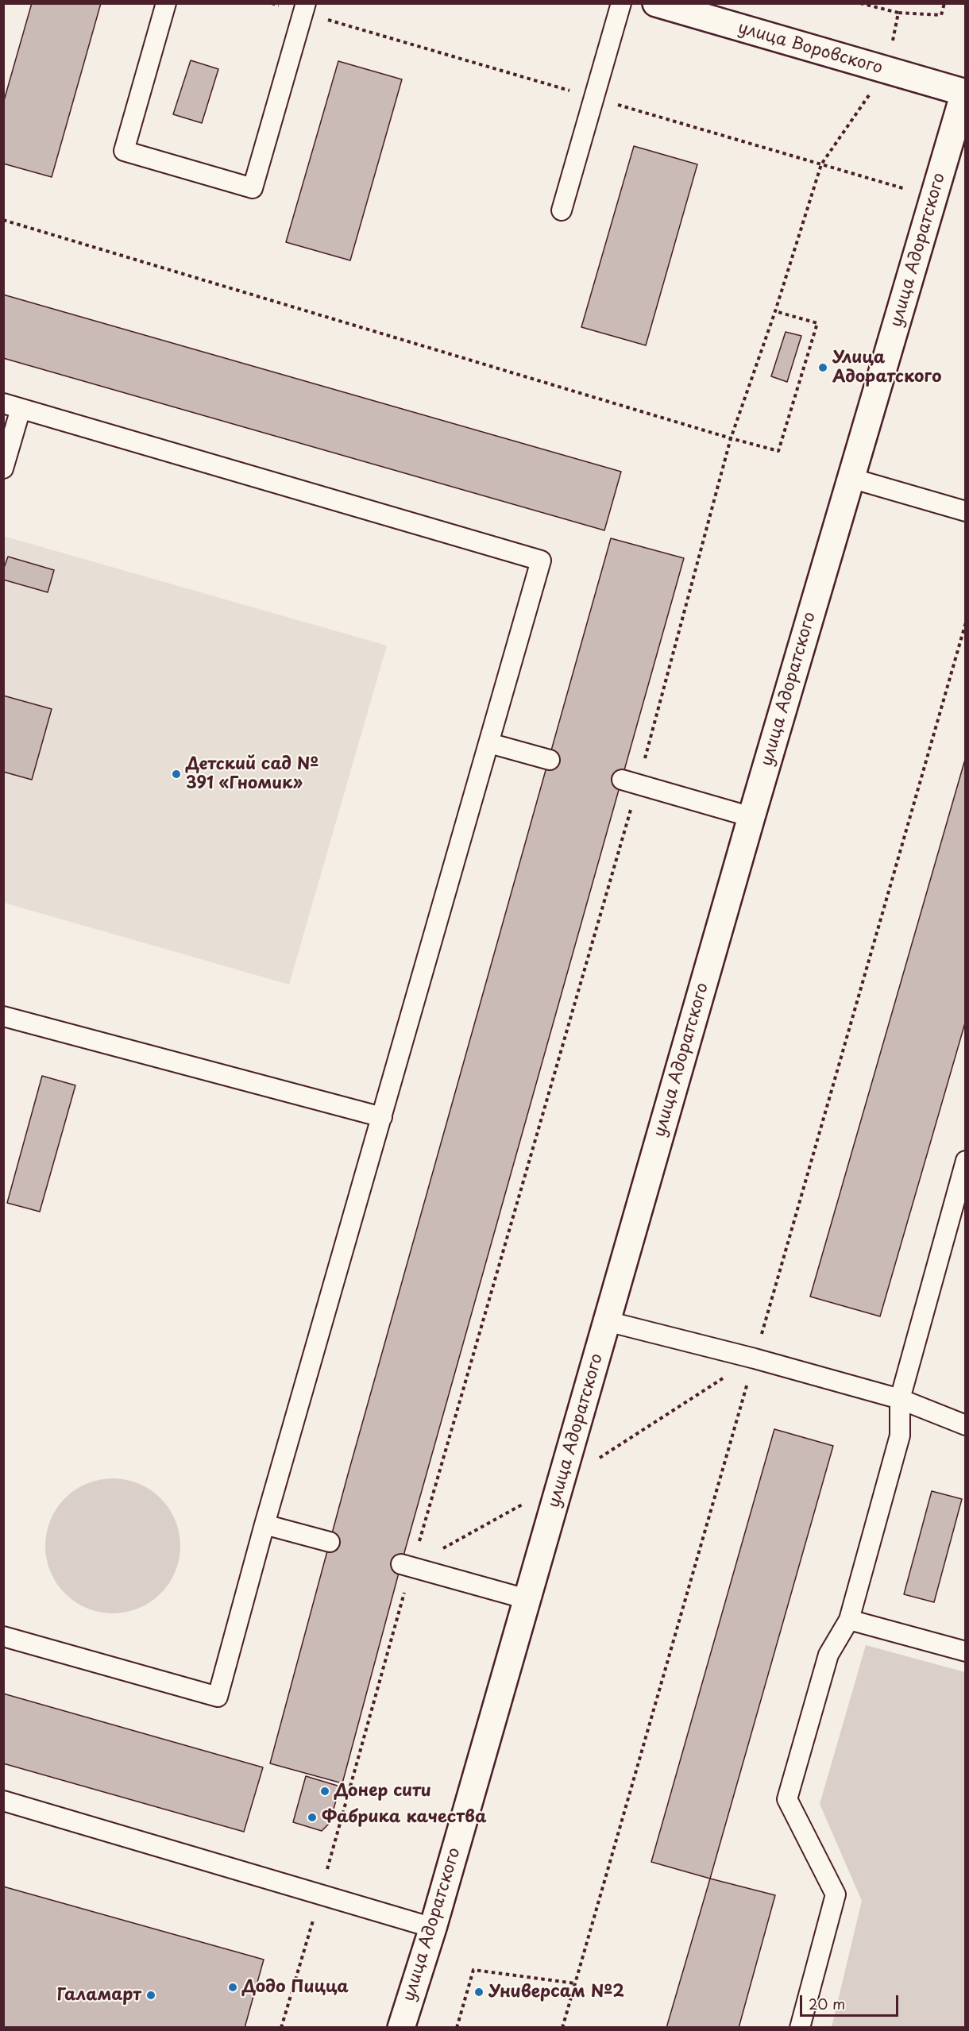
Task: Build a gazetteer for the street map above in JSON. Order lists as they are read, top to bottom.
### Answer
{
  "streets": {
    "street": ["улица Воровского", "улица Адоратского"]
  },
  "crossings": [
    ["улица Воровского", "улица Адоратского"]
  ],
  "places": [
    "Улица Адоратского",
    "Детский сад № 391 «Гномик»",
    "Донер сити",
    "Фабрика качества",
    "Додо Пицца",
    "Универсам №2",
    "Галамарт"
  ],
  "scale_bar": "20 m"
}
